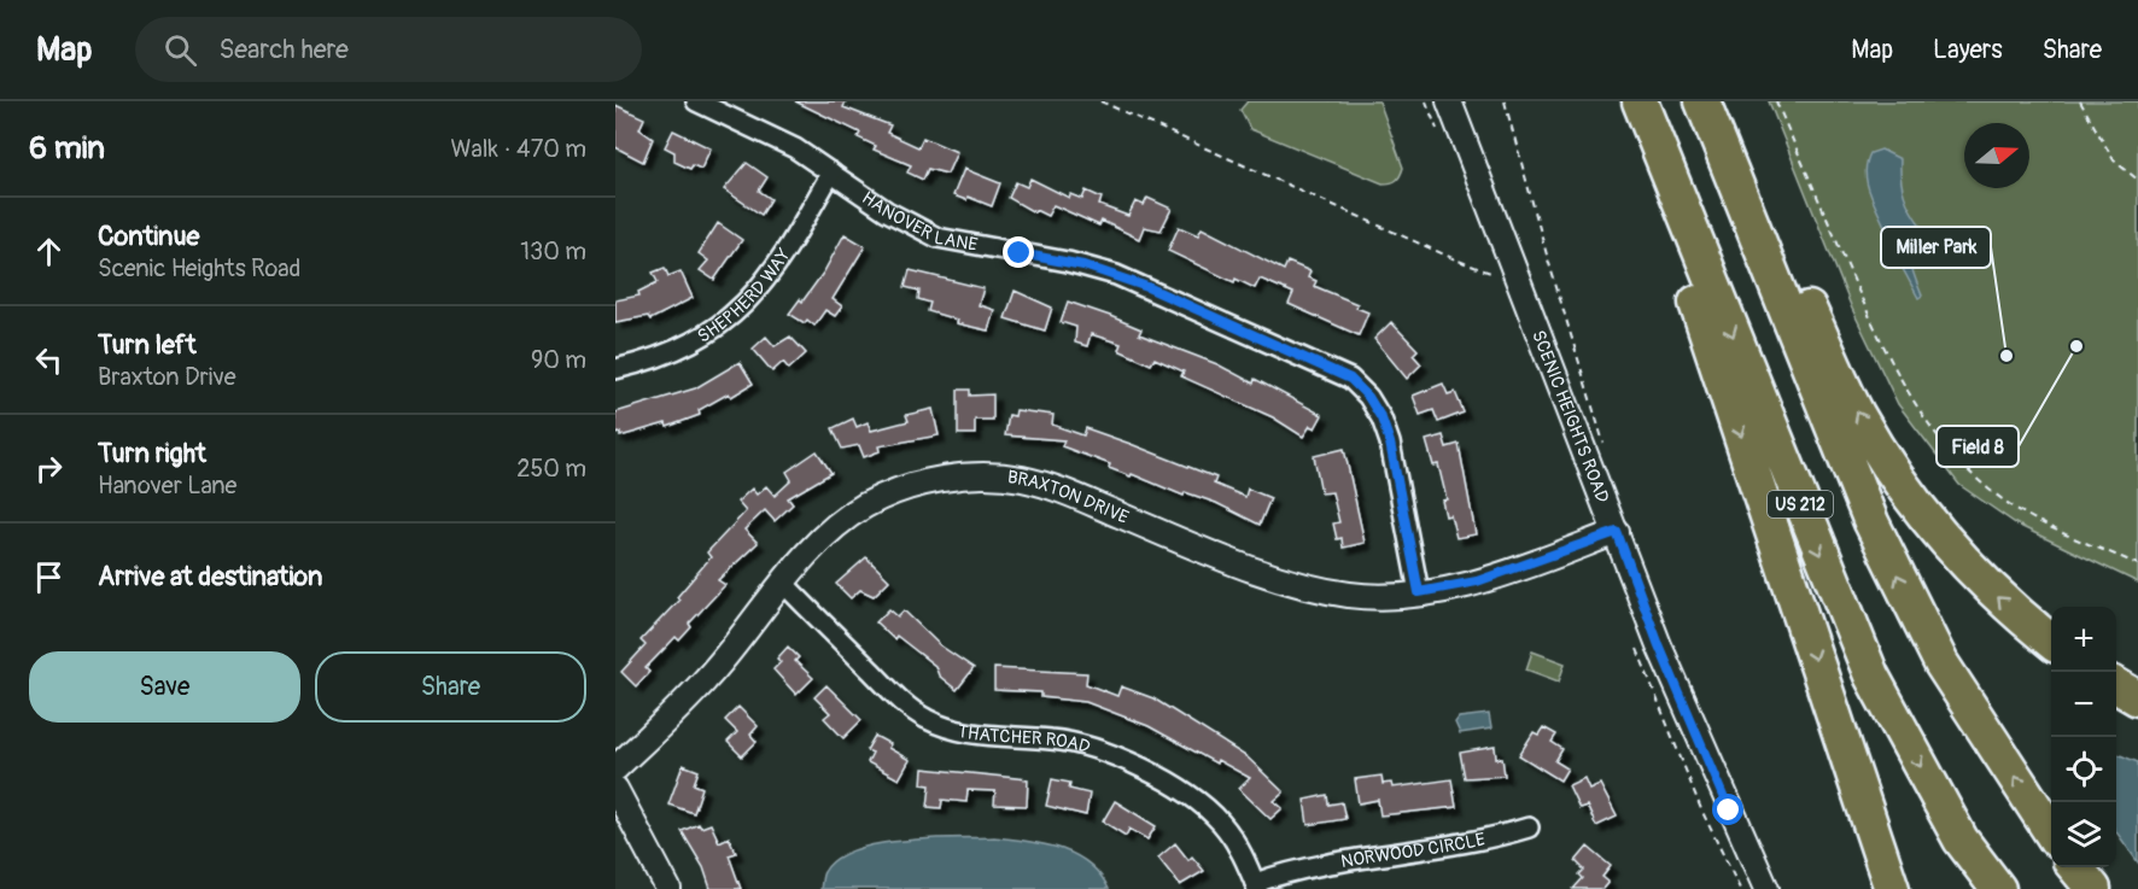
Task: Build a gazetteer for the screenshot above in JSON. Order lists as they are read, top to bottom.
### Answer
{
  "streets": {
    "highway": ["US 212"],
    "street": [
      "HANOVER LANE",
      "SHEPHERD WAY",
      "SCENIC HEIGHTS ROAD",
      "BRAXTON DRIVE",
      "THATCHER ROAD",
      "NORWOOD CIRCLE"
    ]
  },
  "crossings": [
    ["HANOVER LANE", "SHEPHERD WAY"],
    ["HANOVER LANE", "BRAXTON DRIVE"],
    ["SCENIC HEIGHTS ROAD", "BRAXTON DRIVE"],
    ["BRAXTON DRIVE", "THATCHER ROAD"],
    ["THATCHER ROAD", "NORWOOD CIRCLE"]
  ],
  "places": ["Field 8", "Miller Park"],
  "north": "right",
  "page": {
    "header": "Map",
    "search": "Search here",
    "nav": ["Map", "Layers", "Share"],
    "heading": ["6 min", "Walk · 470 m"],
    "list": [
      ["Continue", "Scenic Heights Road", "130 m"],
      ["Turn left", "Braxton Drive", "90 m"],
      ["Turn right", "Hanover Lane", "250 m"],
      "Arrive at destination"
    ],
    "map_buttons": ["+", "−"],
    "buttons": ["Save", "Share"]
  }
}
